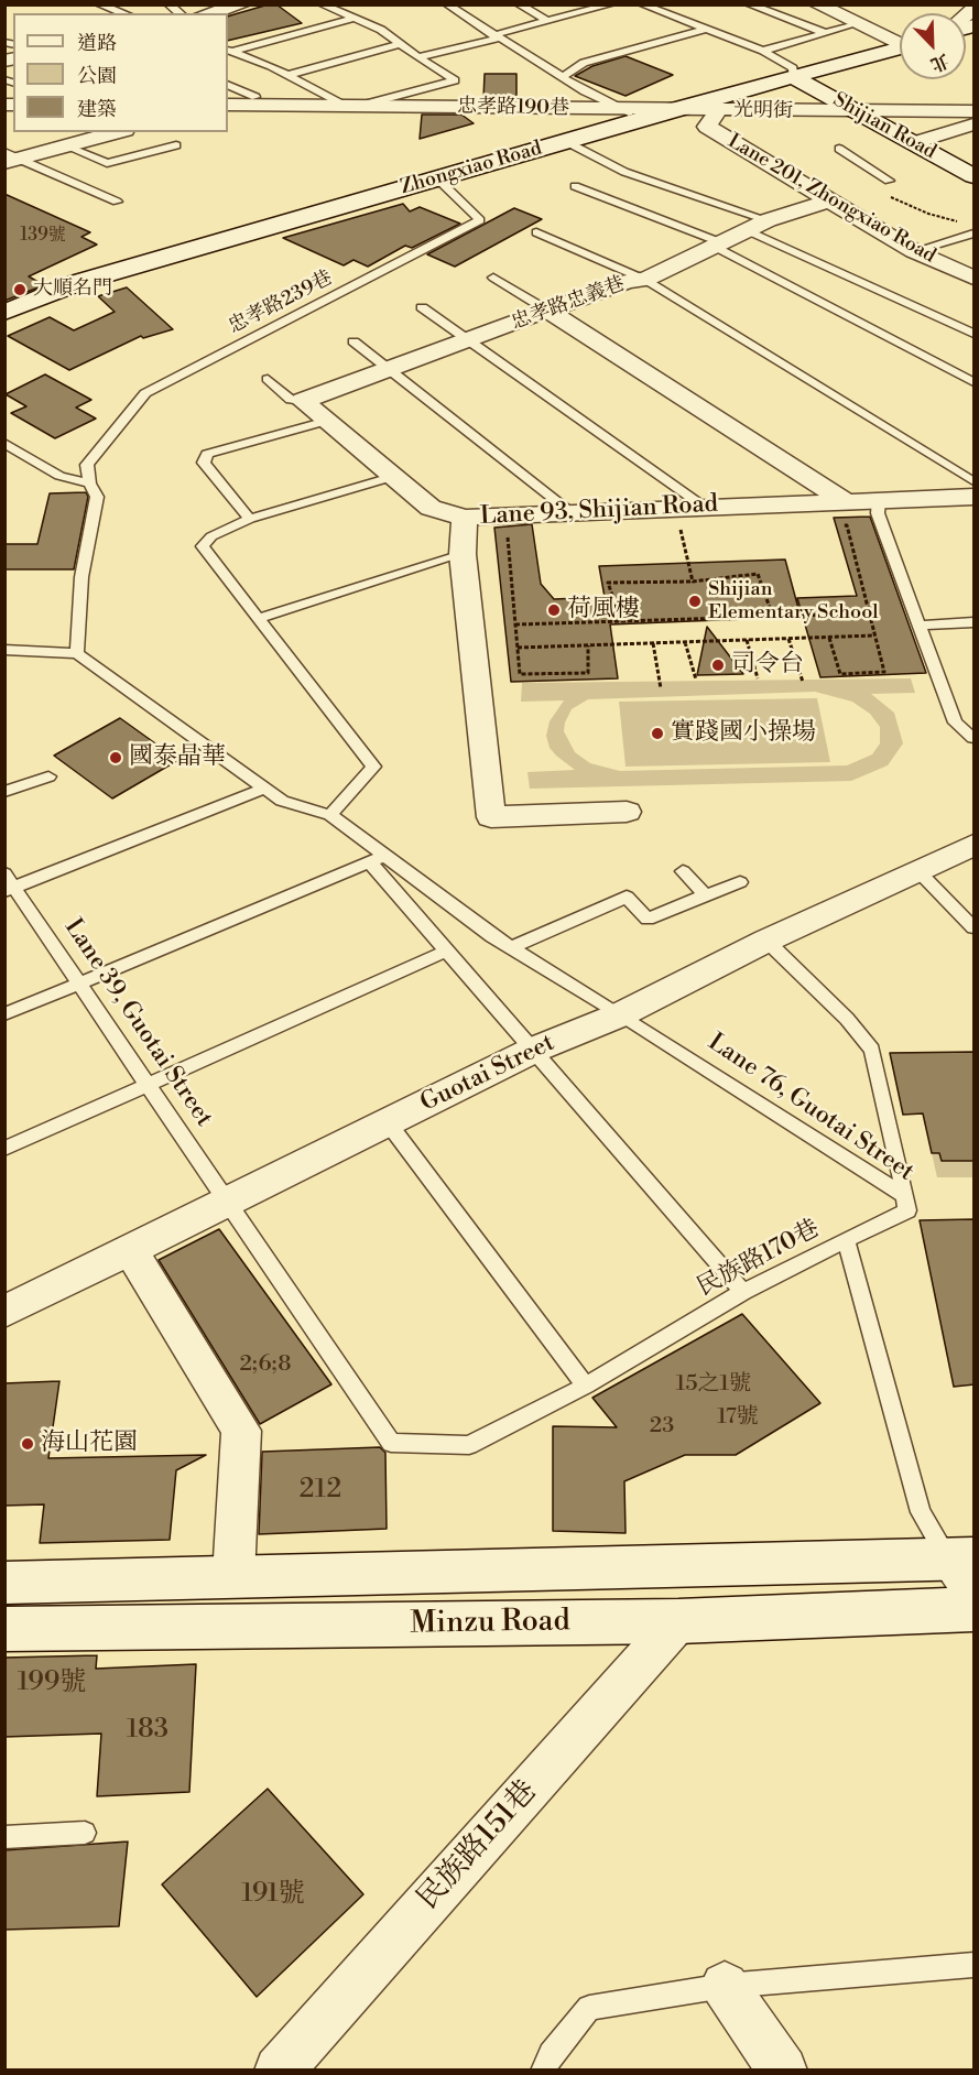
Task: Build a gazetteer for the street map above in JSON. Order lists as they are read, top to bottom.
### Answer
{
  "streets": {
    "street": [
      "忠孝路190巷",
      "光明街",
      "Shijian Road",
      "Zhongxiao Road",
      "Lane 201, Zhongxiao Road",
      "忠孝路忠義巷",
      "Lane 93, Shijian Road",
      "Guotai Street",
      "Minzu Road",
      "民族路151巷"
    ],
    "lane": [
      "忠孝路239巷",
      "Lane 39, Guotai Street",
      "Lane 76, Guotai Street",
      "民族路170巷"
    ]
  },
  "crossings": [
    ["忠孝路190巷", "Zhongxiao Road"],
    ["光明街", "Shijian Road"],
    ["光明街", "Zhongxiao Road"],
    ["光明街", "Lane 201, Zhongxiao Road"],
    ["Shijian Road", "Zhongxiao Road"],
    ["Zhongxiao Road", "忠孝路239巷"],
    ["Lane 201, Zhongxiao Road", "忠孝路忠義巷"],
    ["Lane 39, Guotai Street", "Guotai Street"],
    ["Lane 39, Guotai Street", "民族路170巷"],
    ["Guotai Street", "Lane 76, Guotai Street"],
    ["Lane 76, Guotai Street", "民族路170巷"],
    ["民族路170巷", "Minzu Road"],
    ["Minzu Road", "民族路151巷"]
  ],
  "places": [
    "大順名門",
    "Shijian Elementary School",
    "荷風樓",
    "司令台",
    "實踐國小操場",
    "國泰晶華",
    "海山花園"
  ],
  "house_numbers": [
    "139號",
    "2;6;8",
    "15之1號",
    "17號",
    "23",
    "212",
    "199號",
    "183",
    "191號"
  ],
  "legend": ["道路", "公園", "建築"],
  "north": "bottom right"
}
